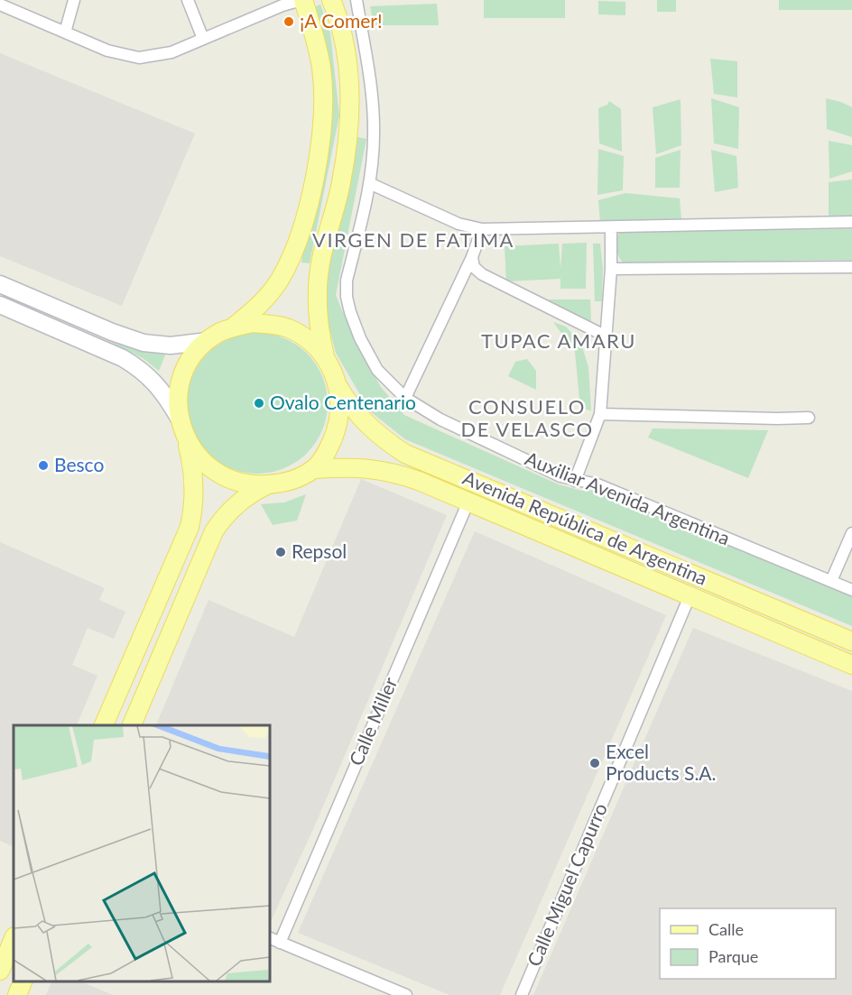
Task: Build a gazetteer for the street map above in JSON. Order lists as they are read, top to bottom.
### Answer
{
  "streets": {
    "main road": ["Avenida República de Argentina"],
    "street": ["Auxiliar Avenida Argentina", "Calle Miller", "Calle Miguel Capurro"]
  },
  "crossings": [
    ["Avenida República de Argentina", "Calle Miller"],
    ["Avenida República de Argentina", "Calle Miguel Capurro"]
  ],
  "districts": ["VIRGEN DE FATIMA", "TUPAC AMARU", "CONSUELO DE VELASCO"],
  "places": [
    "¡A Comer!",
    "Ovalo Centenario",
    "Besco",
    "Repsol",
    "Excel Products S.A."
  ],
  "legend": ["Calle", "Parque"]
}
